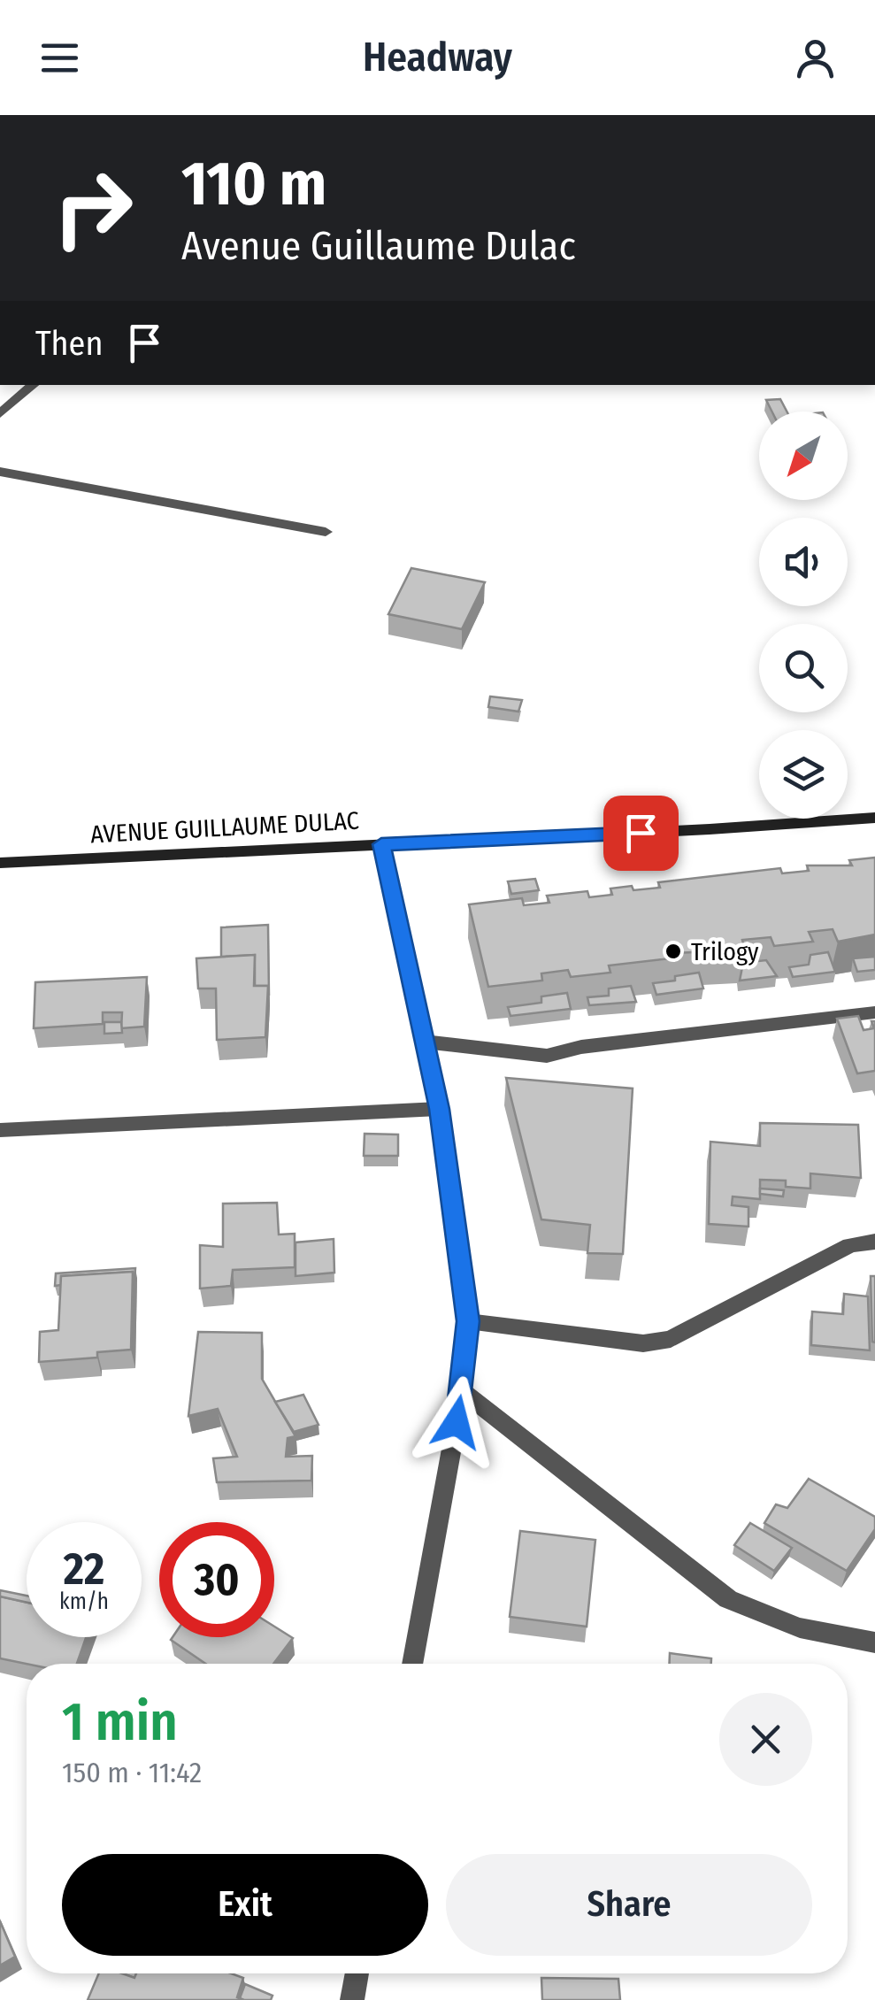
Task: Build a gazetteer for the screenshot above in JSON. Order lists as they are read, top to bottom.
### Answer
{
  "streets": {
    "main road": ["AVENUE GUILLAUME DULAC"]
  },
  "places": ["Trilogy"],
  "north": "bottom left",
  "page": {
    "header": "Headway",
    "turn": ["110 m", "Avenue Guillaume Dulac"],
    "then": "Then",
    "speed": "22 km/h",
    "limit": "30",
    "heading": ["1 min", "150 m · 11:42"],
    "buttons": ["Exit", "Share"]
  }
}
